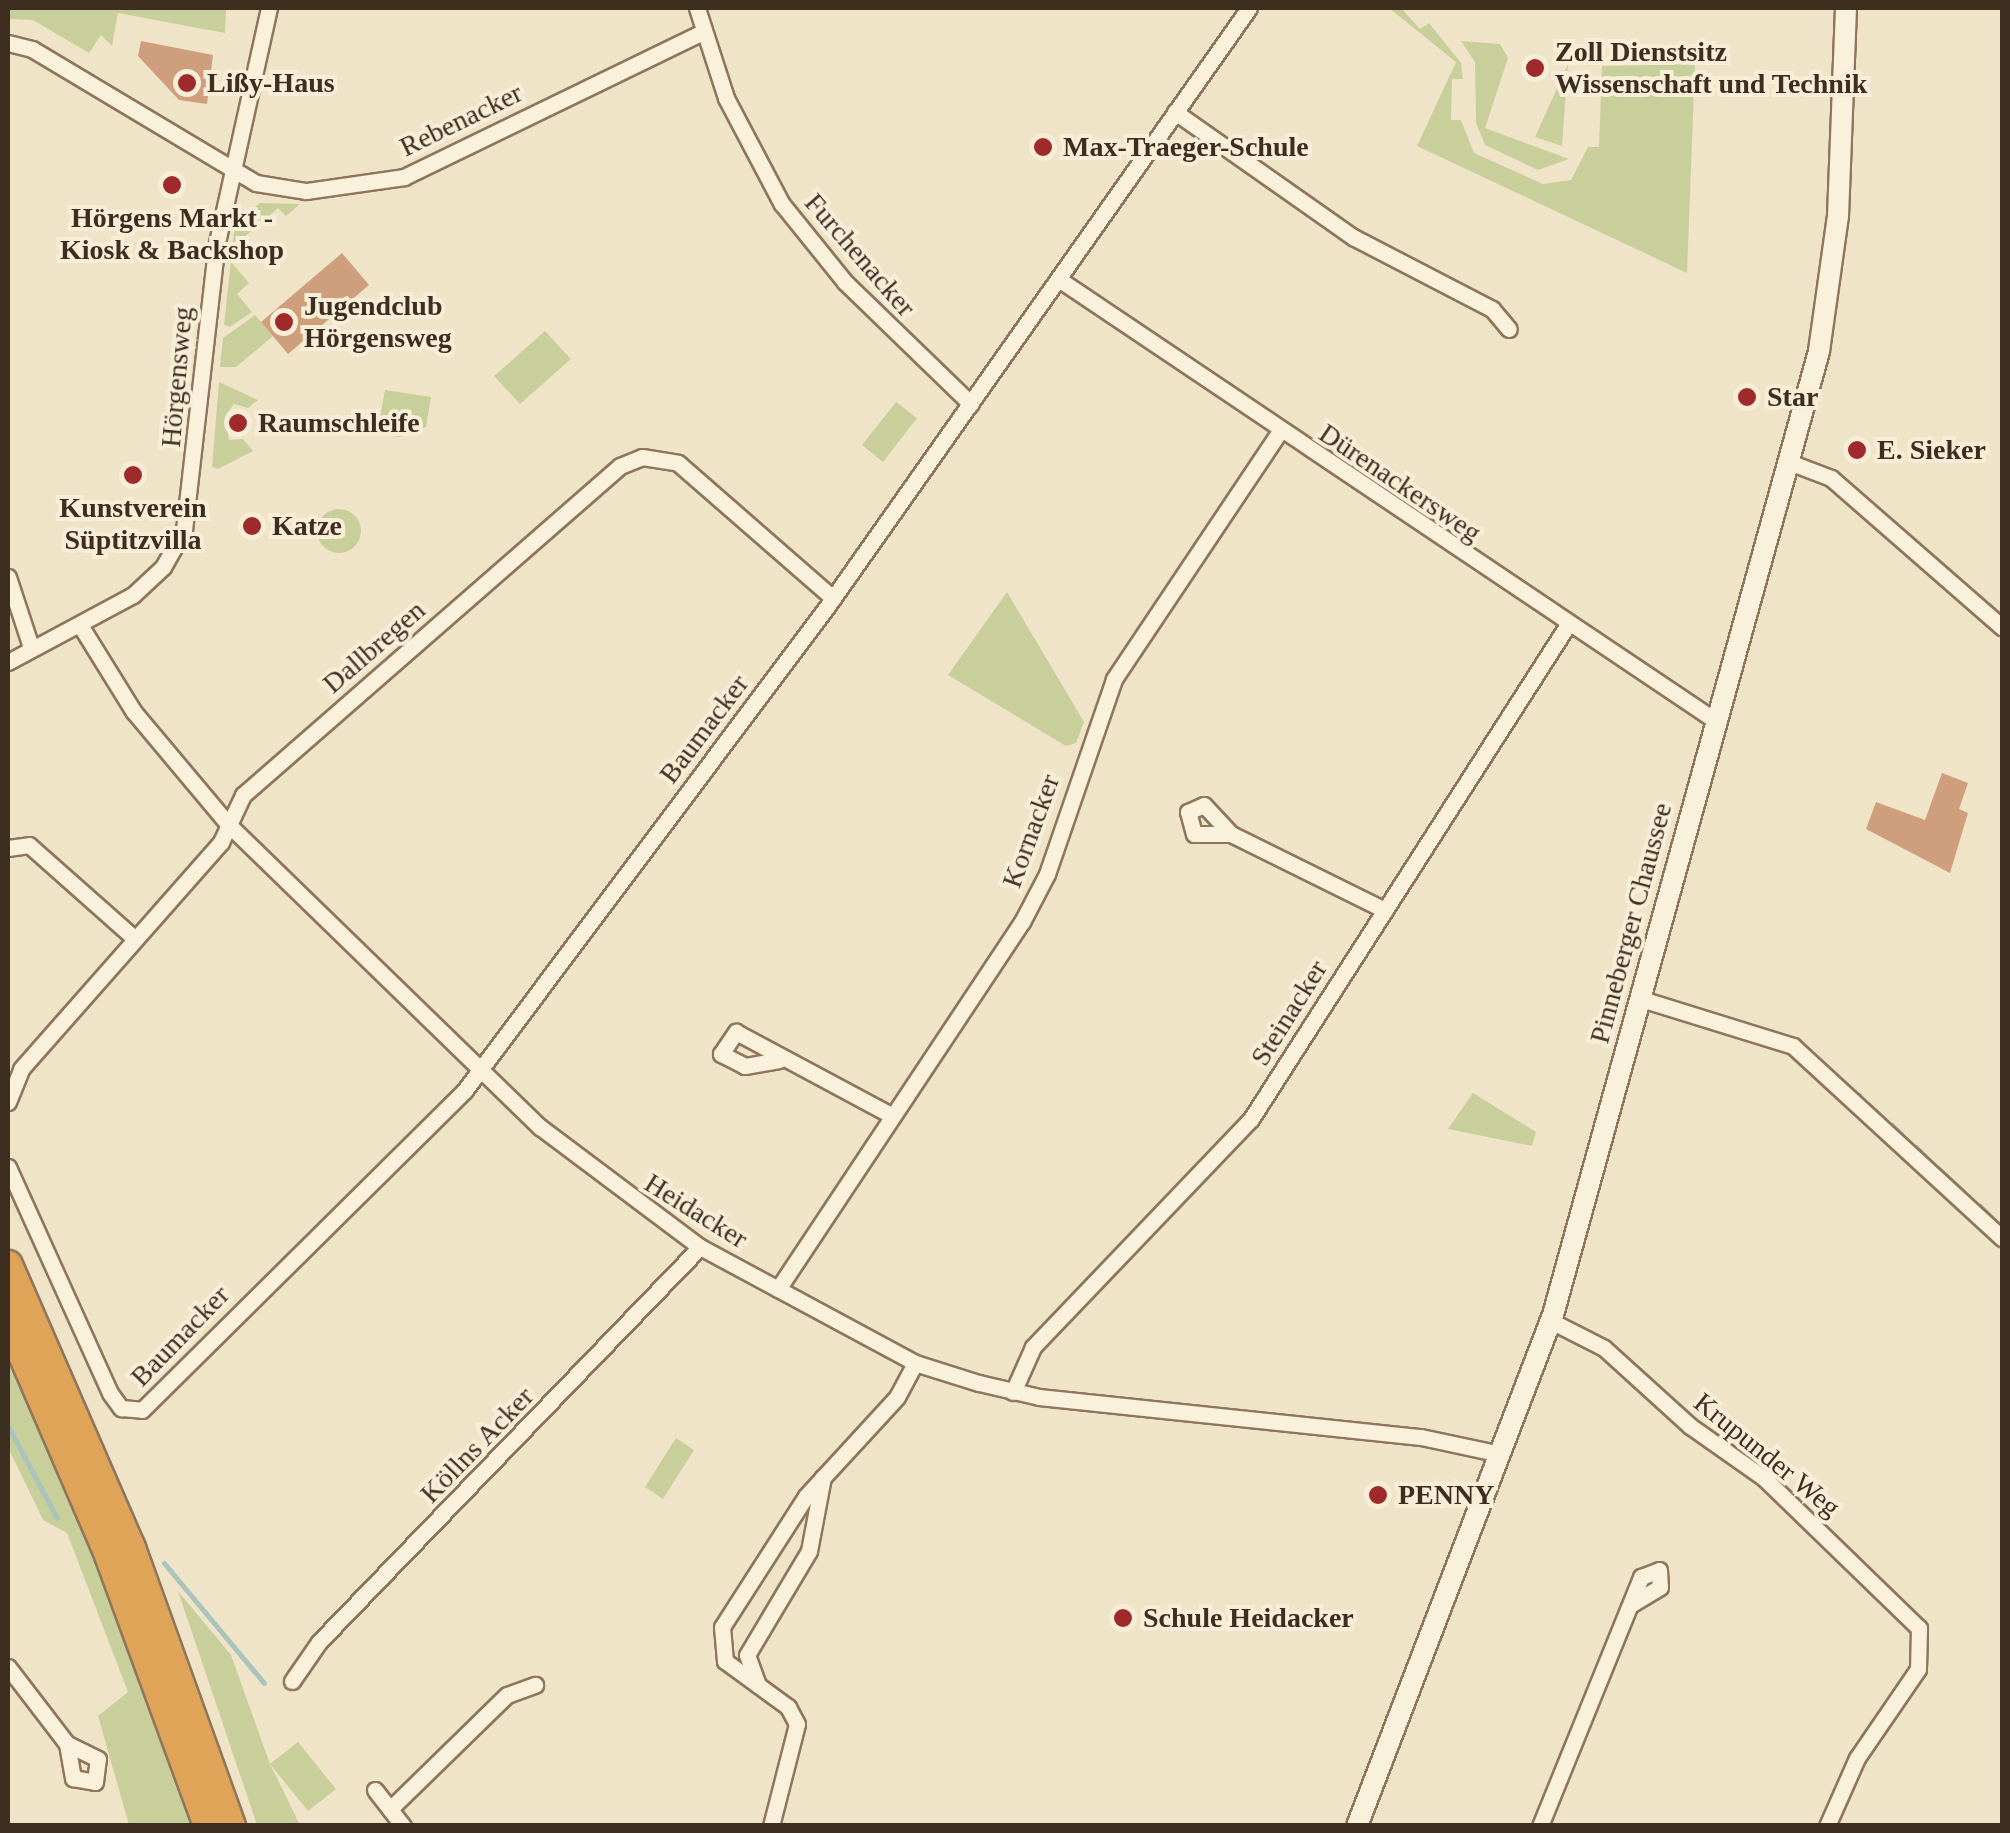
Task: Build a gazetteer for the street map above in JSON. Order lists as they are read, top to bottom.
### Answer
{
  "streets": {
    "main road": ["Pinneberger Chaussee"],
    "street": [
      "Rebenacker",
      "Furchenacker",
      "Hörgensweg",
      "Dürenackersweg",
      "Dallbregen",
      "Baumacker",
      "Kornacker",
      "Steinacker",
      "Heidacker",
      "Köllns Acker",
      "Krupunder Weg"
    ]
  },
  "crossings": [
    ["Rebenacker", "Furchenacker"],
    ["Rebenacker", "Hörgensweg"],
    ["Furchenacker", "Baumacker"],
    ["Hörgensweg", "Heidacker"],
    ["Dürenackersweg", "Baumacker"],
    ["Dürenackersweg", "Kornacker"],
    ["Dürenackersweg", "Pinneberger Chaussee"],
    ["Dürenackersweg", "Steinacker"],
    ["Dallbregen", "Baumacker"],
    ["Dallbregen", "Heidacker"],
    ["Baumacker", "Heidacker"],
    ["Kornacker", "Heidacker"],
    ["Pinneberger Chaussee", "Heidacker"],
    ["Pinneberger Chaussee", "Krupunder Weg"],
    ["Steinacker", "Heidacker"],
    ["Heidacker", "Köllns Acker"]
  ],
  "places": [
    "Zoll Dienstsitz Wissenschaft und Technik",
    "Lißy-Haus",
    "Max-Traeger-Schule",
    "Hörgens Markt - Kiosk & Backshop",
    "Jugendclub Hörgensweg",
    "Star",
    "Raumschleife",
    "E. Sieker",
    "Kunstverein Süptitzvilla",
    "Katze",
    "PENNY",
    "Schule Heidacker"
  ]
}
